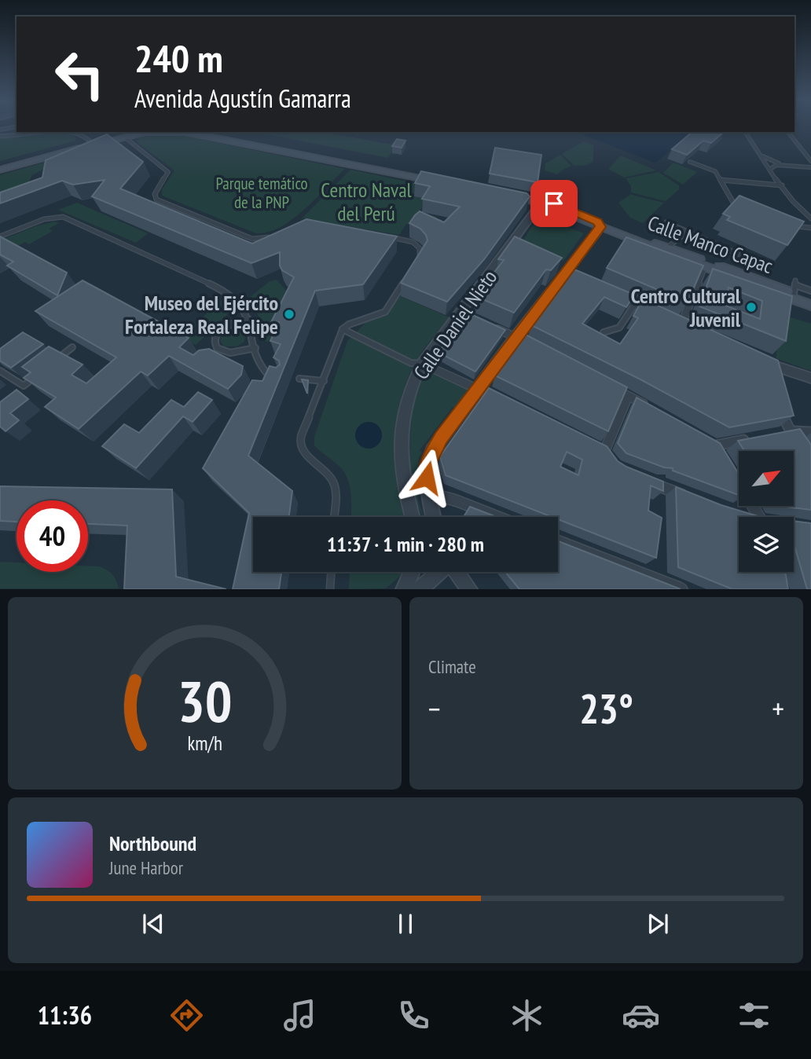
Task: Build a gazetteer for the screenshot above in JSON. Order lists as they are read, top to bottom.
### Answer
{
  "streets": {
    "main road": ["Calle Manco Capac"],
    "street": ["Calle Daniel Nieto"]
  },
  "parks": ["Parque temático de la PNP", "Centro Naval del Perú"],
  "places": ["Centro Cultural Juvenil", "Museo del Ejército Fortaleza Real Felipe"],
  "north": "top right",
  "page": {
    "turn": ["240 m", "Avenida Agustín Gamarra"],
    "limit": "40",
    "trip": "11:37 · 1 min · 280 m",
    "tile": "Climate",
    "heat": ["−", "23°", "+"],
    "song": ["Northbound", "June Harbor"],
    "tabs": "11:36",
    "gauge": ["30", "km/h"]
  }
}
